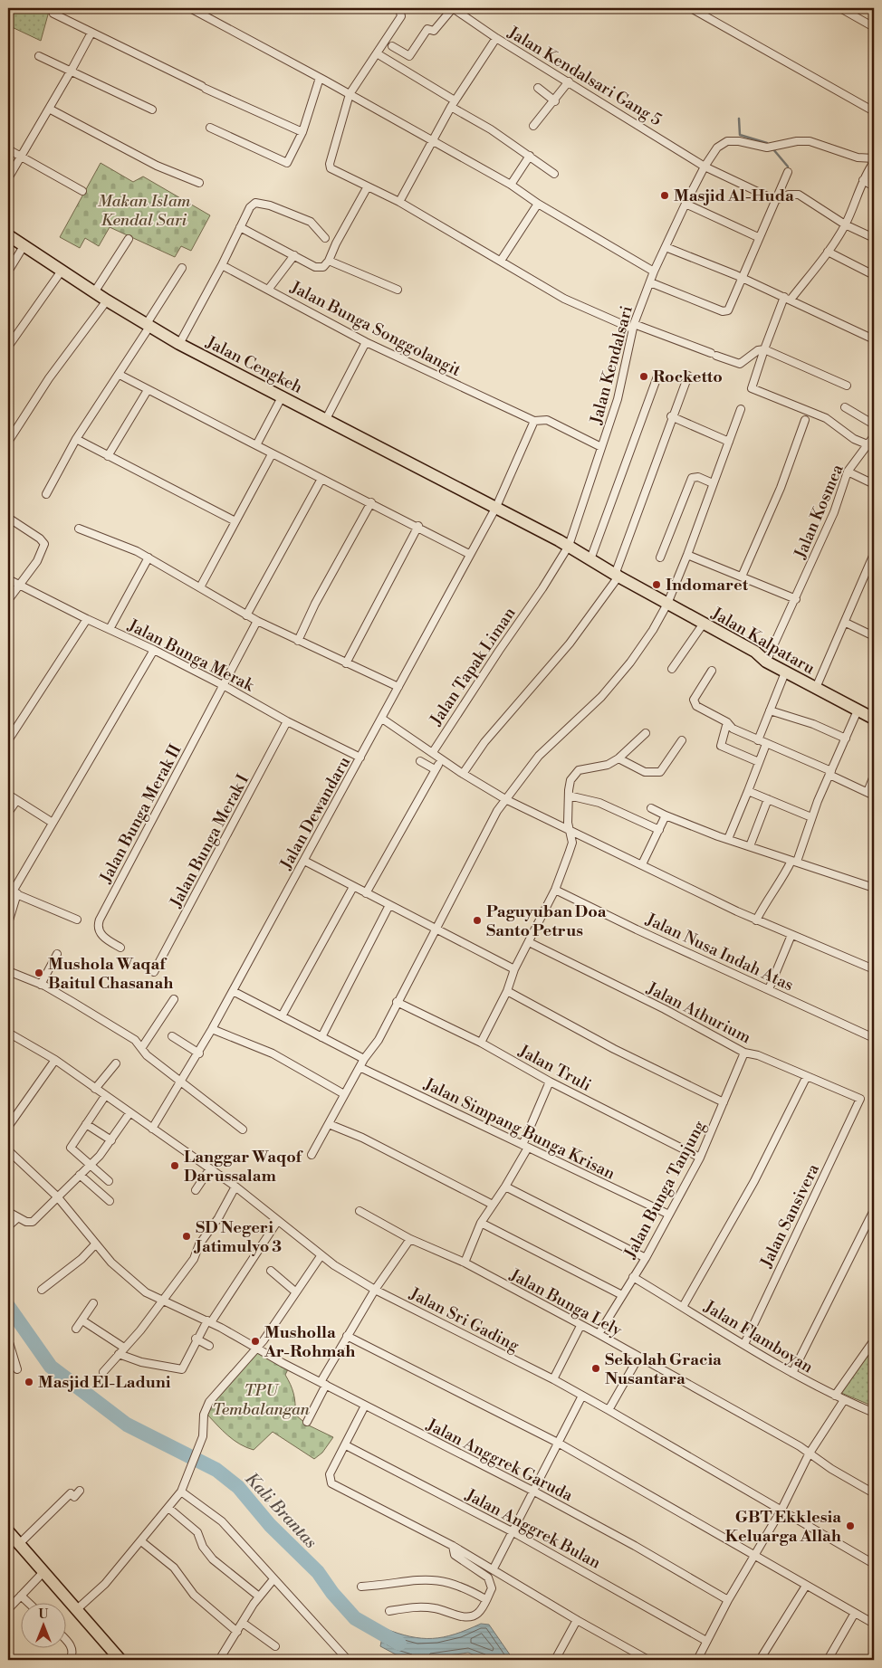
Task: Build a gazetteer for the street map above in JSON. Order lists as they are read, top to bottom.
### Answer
{
  "streets": {
    "main road": ["Jalan Cengkeh", "Jalan Kalpataru"],
    "street": [
      "Jalan Kendalsari Gang 5",
      "Jalan Bunga Songgolangit",
      "Jalan Kendalsari",
      "Jalan Kosmea",
      "Jalan Bunga Merak",
      "Jalan Tapak Liman",
      "Jalan Dewandaru",
      "Jalan Bunga Merak II",
      "Jalan Bunga Merak I",
      "Jalan Nusa Indah Atas",
      "Jalan Athurium",
      "Jalan Truli",
      "Jalan Simpang Bunga Krisan",
      "Jalan Bunga Tanjung",
      "Jalan Sansivera",
      "Jalan Bunga Lely",
      "Jalan Sri Gading",
      "Jalan Flamboyan",
      "Jalan Anggrek Garuda",
      "Jalan Anggrek Bulan"
    ]
  },
  "crossings": [
    ["Jalan Kendalsari Gang 5", "Jalan Kendalsari"],
    ["Jalan Bunga Songgolangit", "Jalan Kendalsari"],
    ["Jalan Bunga Songgolangit", "Jalan Dewandaru"],
    ["Jalan Cengkeh", "Jalan Kalpataru"],
    ["Jalan Cengkeh", "Jalan Dewandaru"],
    ["Jalan Kendalsari", "Jalan Kalpataru"],
    ["Jalan Kendalsari", "Jalan Tapak Liman"],
    ["Jalan Kosmea", "Jalan Kalpataru"],
    ["Jalan Kalpataru", "Jalan Tapak Liman"],
    ["Jalan Kalpataru", "Jalan Dewandaru"],
    ["Jalan Bunga Merak", "Jalan Dewandaru"],
    ["Jalan Bunga Merak", "Jalan Bunga Merak II"],
    ["Jalan Bunga Merak", "Jalan Bunga Merak I"],
    ["Jalan Dewandaru", "Jalan Sri Gading"],
    ["Jalan Athurium", "Jalan Bunga Tanjung"],
    ["Jalan Athurium", "Jalan Sansivera"],
    ["Jalan Truli", "Jalan Bunga Tanjung"],
    ["Jalan Simpang Bunga Krisan", "Jalan Bunga Tanjung"],
    ["Jalan Bunga Tanjung", "Jalan Bunga Lely"],
    ["Jalan Bunga Tanjung", "Jalan Flamboyan"],
    ["Jalan Sansivera", "Jalan Flamboyan"]
  ],
  "water": ["Kali Brantas"],
  "parks": ["Makan Islam Kendal Sari", "TPU Tembalangan"],
  "places": [
    "Masjid Al-Huda",
    "Rocketto",
    "Indomaret",
    "Paguyuban Doa Santo Petrus",
    "Mushola Waqaf Baitul Chasanah",
    "Langgar Waqof Darussalam",
    "SD Negeri Jatimulyo 3",
    "Musholla Ar-Rohmah",
    "Sekolah Gracia Nusantara",
    "Masjid El-Laduni",
    "GBT Ekklesia Keluarga Allah"
  ],
  "north": "top"
}
